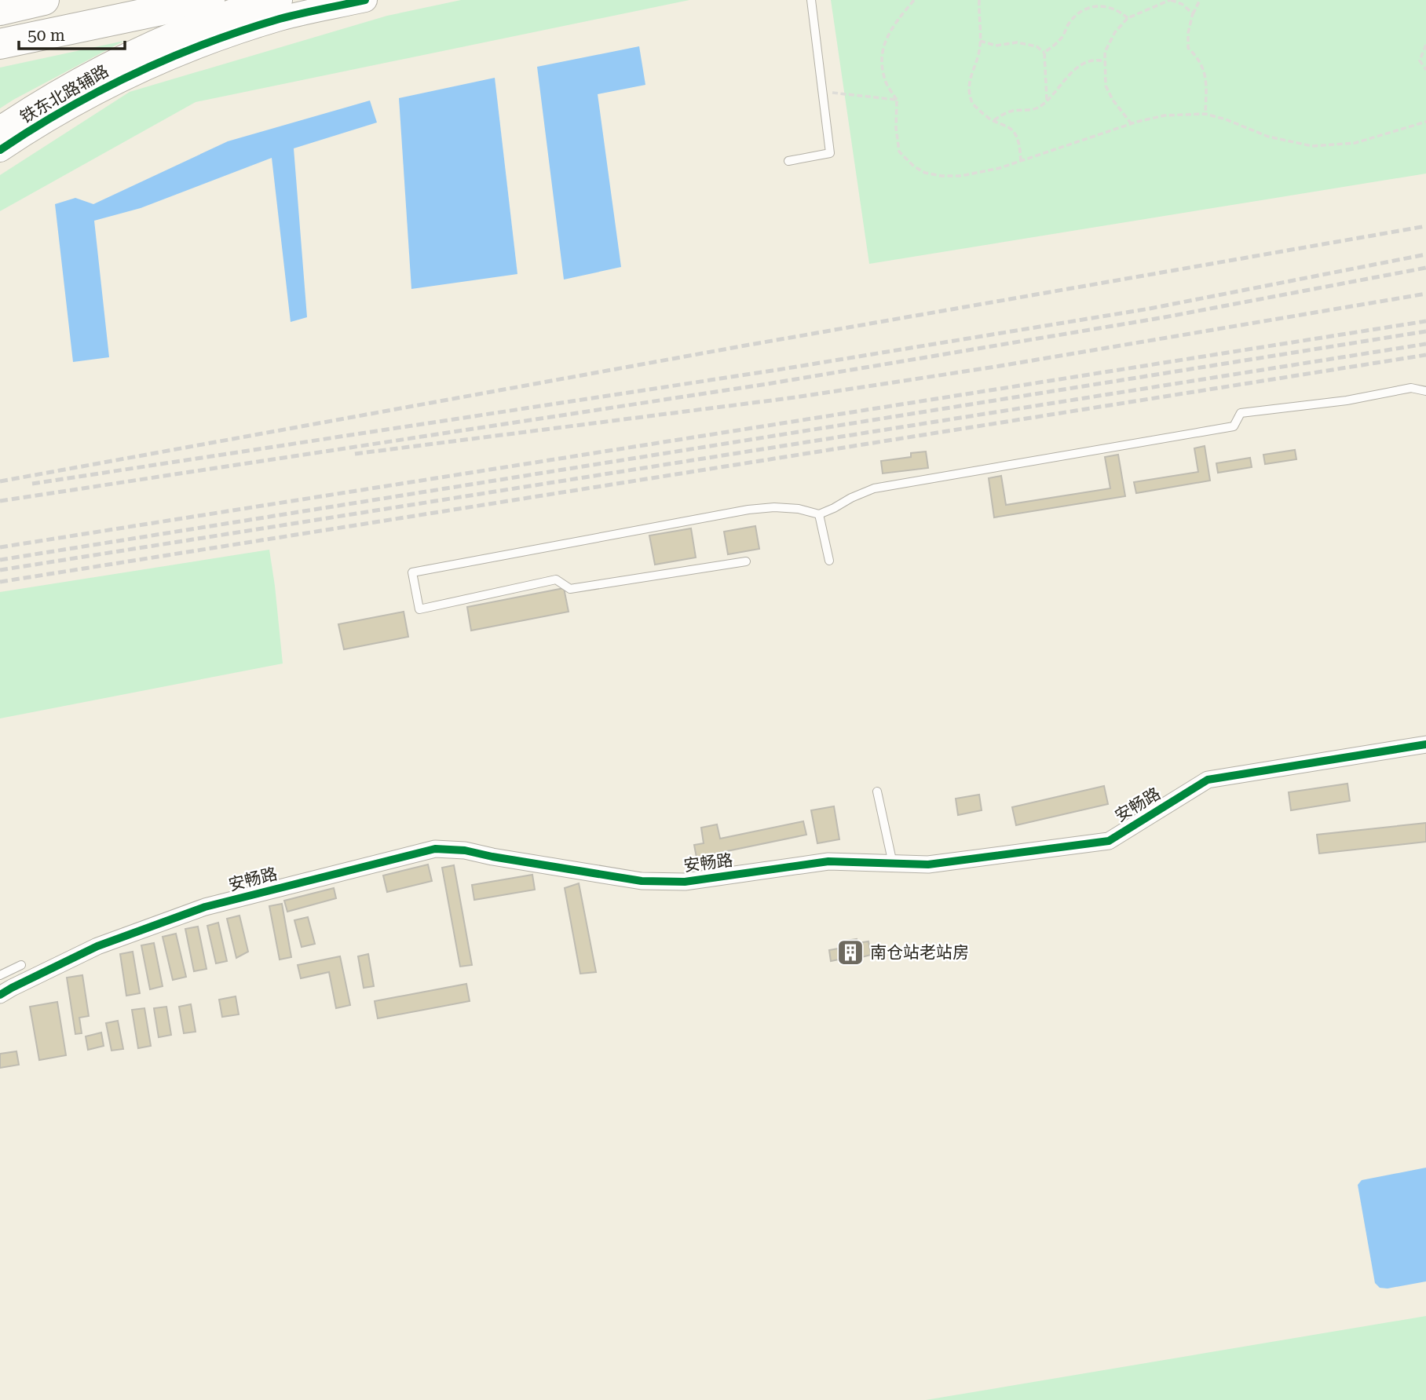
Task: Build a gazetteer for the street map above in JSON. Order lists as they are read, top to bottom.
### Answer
{
  "streets": {
    "street": ["铁东北路辅路", "安畅路"]
  },
  "places": {
    "building": ["南仓站老站房"]
  },
  "scale_bar": "50 m"
}
